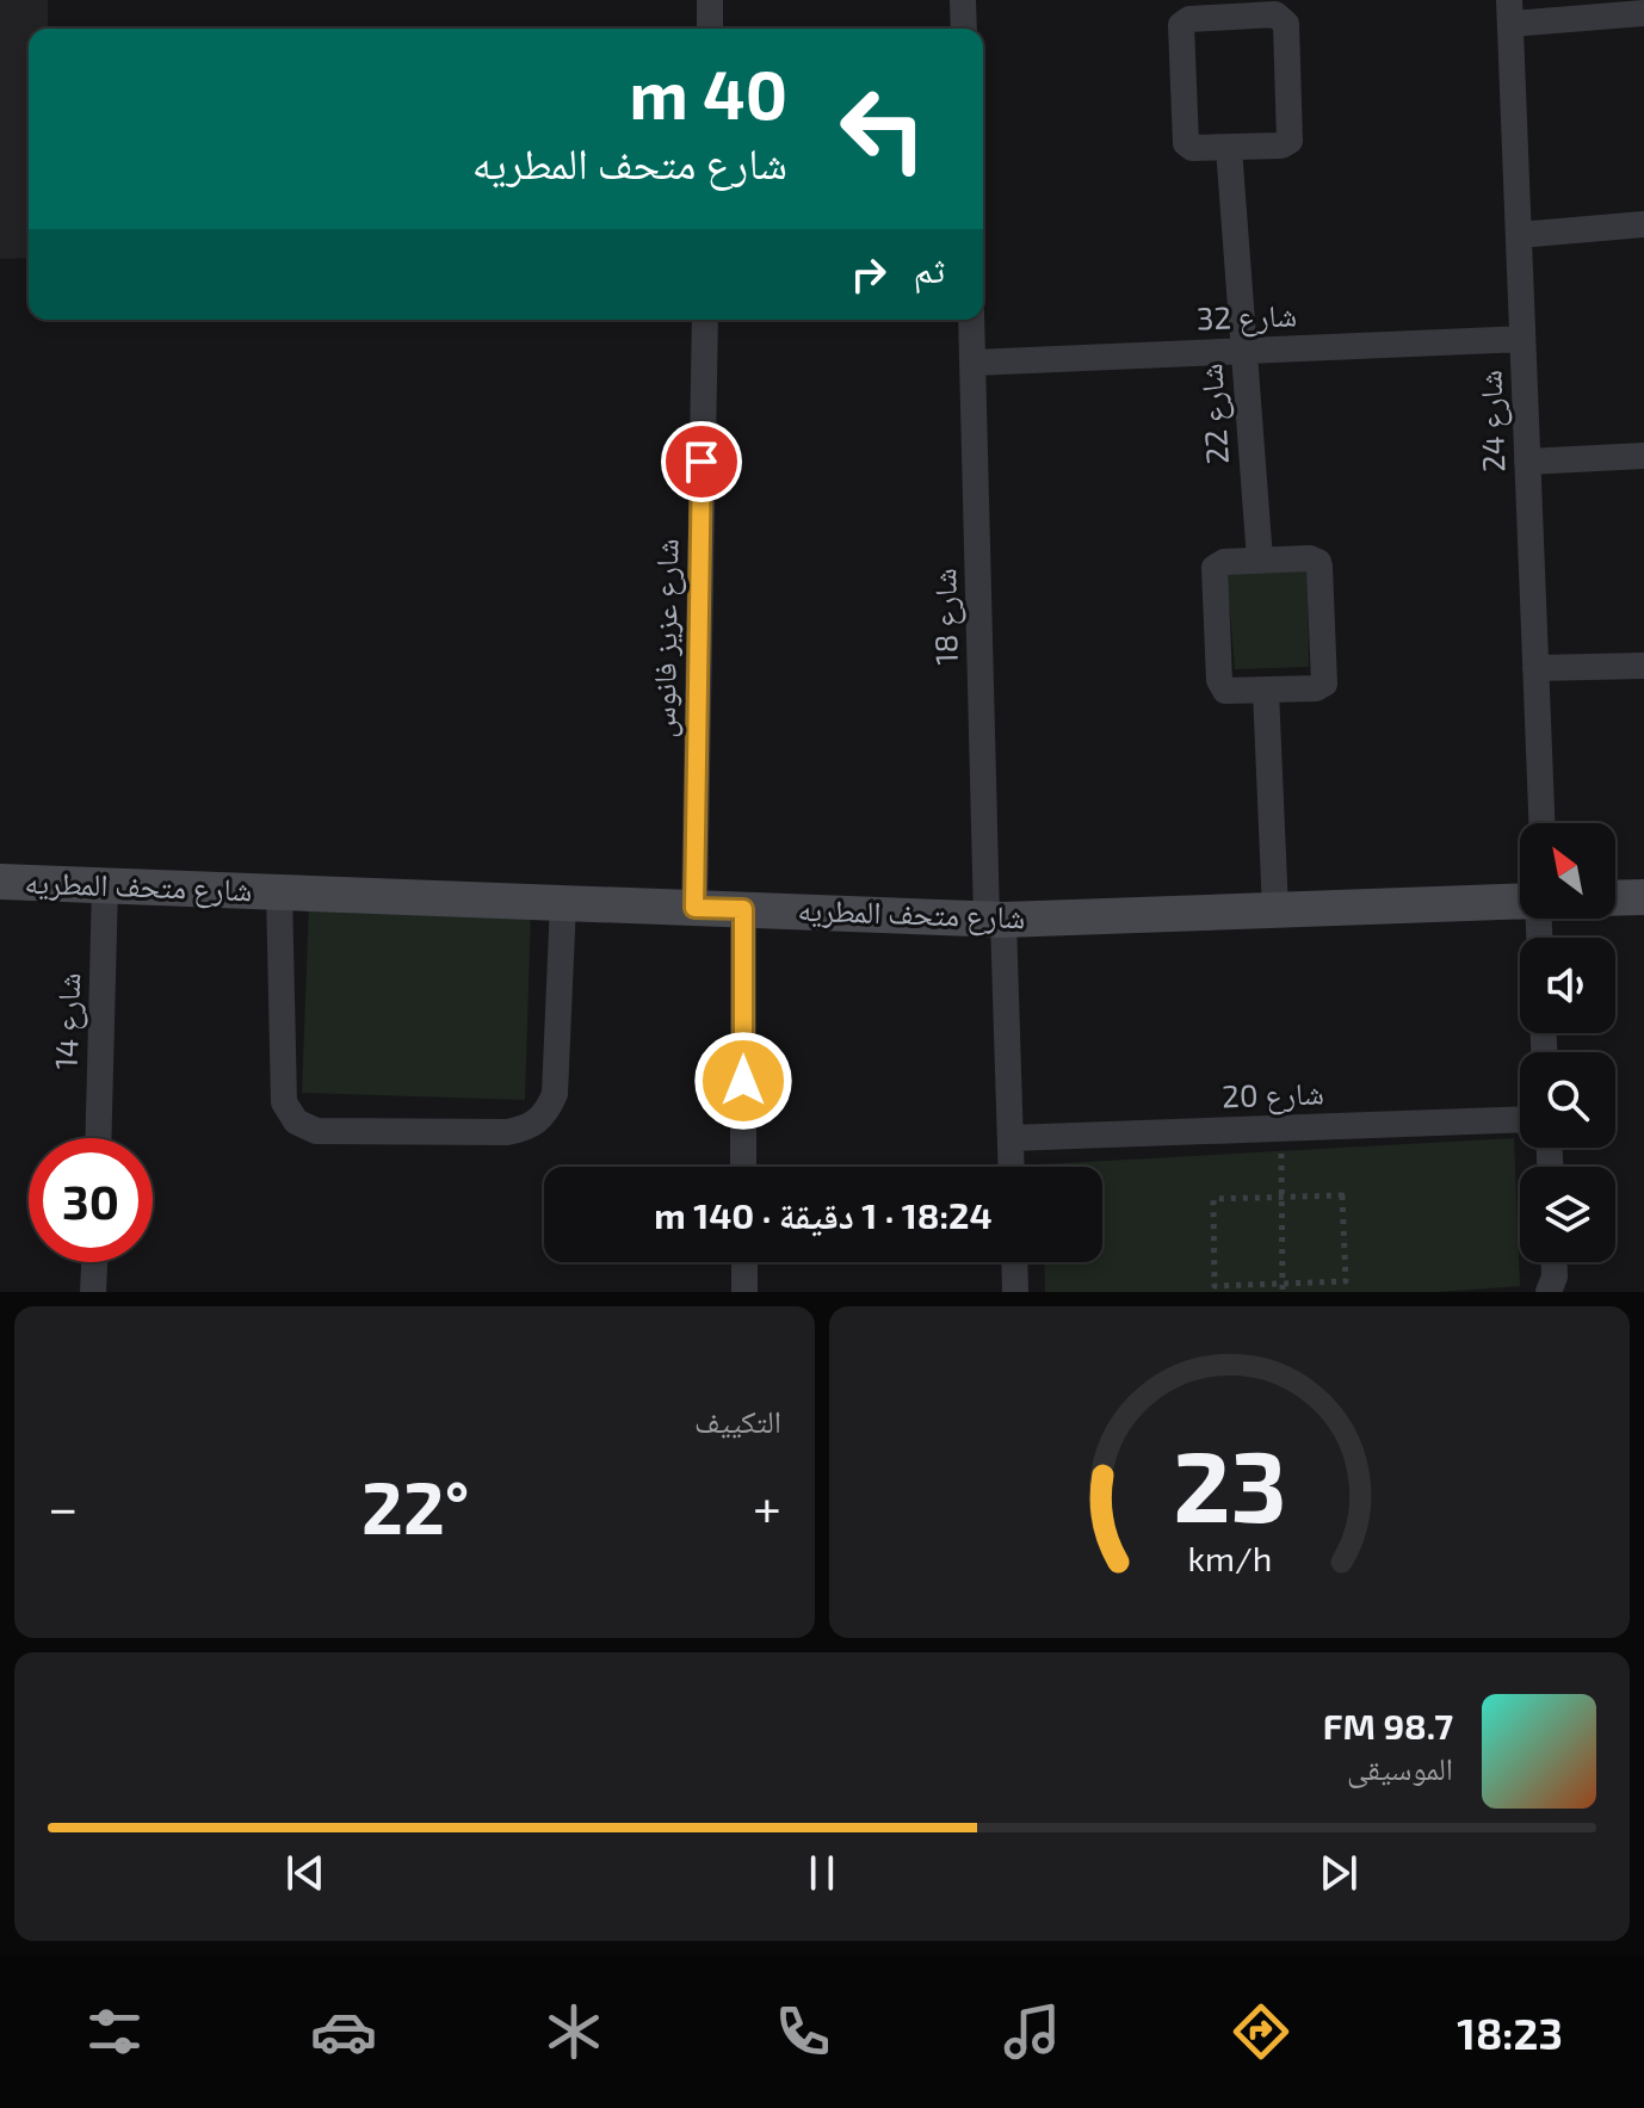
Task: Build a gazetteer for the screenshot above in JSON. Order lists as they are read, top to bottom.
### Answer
{
  "streets": {
    "street": [
      "شارع 32",
      "شارع 22",
      "شارع 24",
      "شارع 18",
      "شارع عزيز فانوس",
      "شارع متحف المطريه",
      "شارع 14",
      "شارع 20"
    ]
  },
  "crossings": [
    ["شارع 32", "شارع 22"],
    ["شارع 32", "شارع 24"],
    ["شارع 32", "شارع 18"],
    ["شارع 18", "شارع متحف المطريه"],
    ["شارع عزيز فانوس", "شارع متحف المطريه"],
    ["شارع متحف المطريه", "شارع 14"]
  ],
  "north": "top left",
  "page": {
    "turn": ["40 m", "شارع متحف المطريه"],
    "then": "ثم",
    "limit": "30",
    "trip": "18:24 · 1 دقيقة · 140 m",
    "tile": "التكييف",
    "heat": ["−", "22°", "+"],
    "song": ["98.7 FM", "الموسيقى"],
    "tabs": "18:23",
    "gauge": ["23", "km/h"]
  }
}
